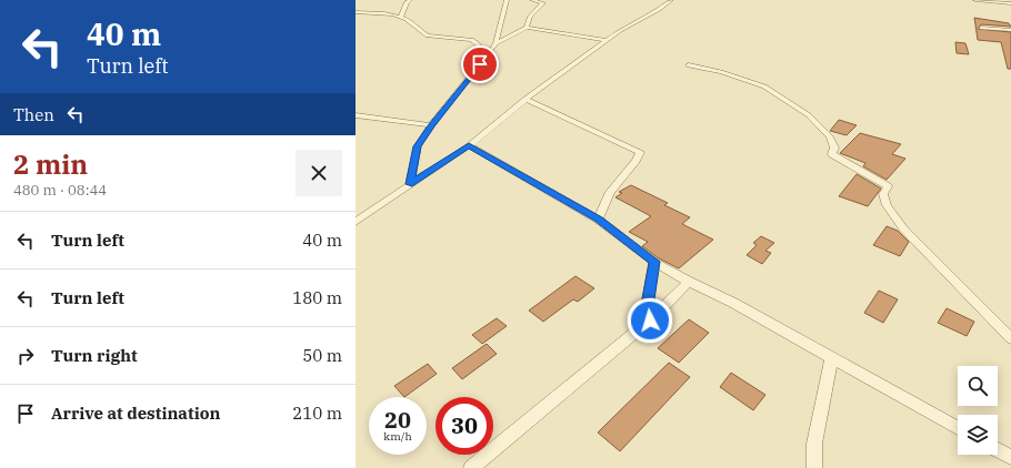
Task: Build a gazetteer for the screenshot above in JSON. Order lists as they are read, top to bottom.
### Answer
{
  "page": {
    "turn": ["40 m", "Turn left"],
    "then": "Then",
    "heading": ["2 min", "480 m · 08:44"],
    "list": [
      {
        "name": "Turn left",
        "value": "40 m"
      },
      {
        "name": "Turn left",
        "value": "180 m"
      },
      {
        "name": "Turn right",
        "value": "50 m"
      },
      {
        "name": "Arrive at destination",
        "value": "210 m"
      }
    ],
    "speed": "20 km/h",
    "limit": "30"
  }
}
